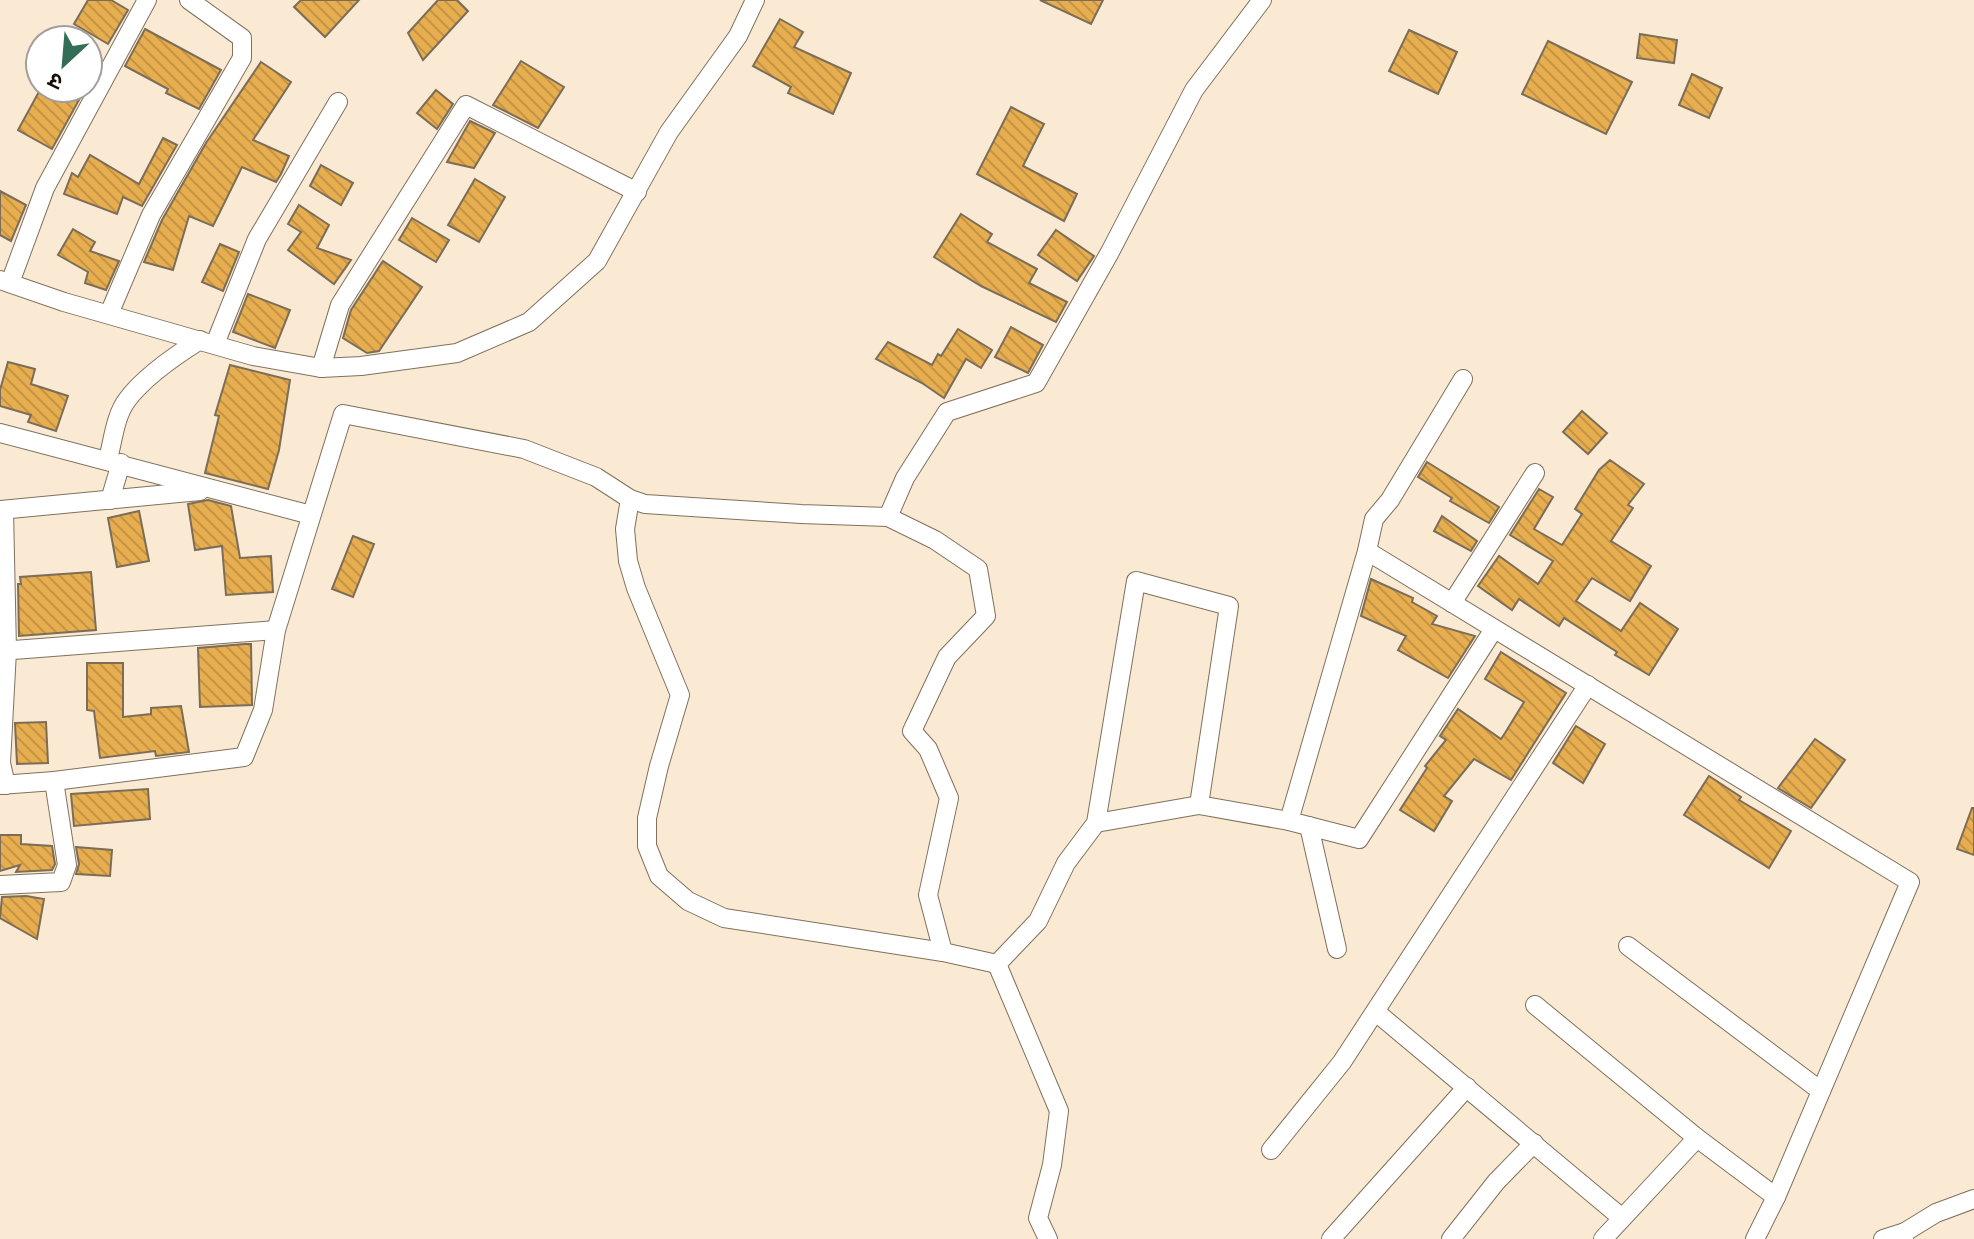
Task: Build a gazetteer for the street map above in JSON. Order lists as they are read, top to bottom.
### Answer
{
  "north": "bottom left"
}
